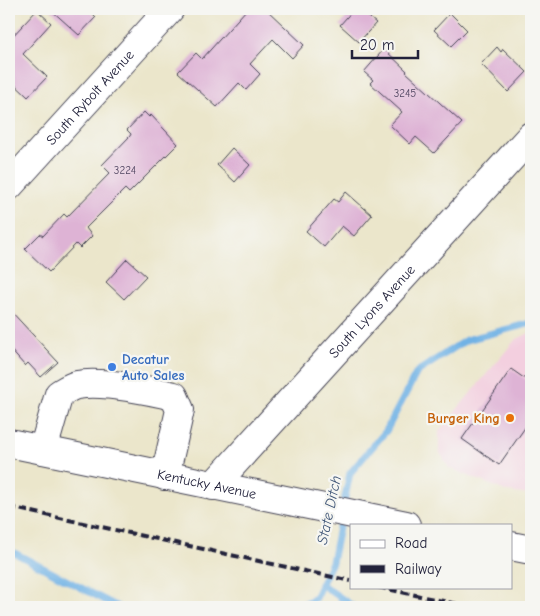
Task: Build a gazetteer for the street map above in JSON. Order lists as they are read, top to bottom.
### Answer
{
  "streets": {
    "street": ["South Rybolt Avenue", "South Lyons Avenue", "Kentucky Avenue"]
  },
  "crossings": [
    ["South Lyons Avenue", "Kentucky Avenue"]
  ],
  "water": ["State Ditch"],
  "places": ["Decatur Auto Sales", "Burger King"],
  "house_numbers": ["3245", "3224"],
  "legend": ["Road", "Railway"],
  "scale_bar": "20 m"
}
